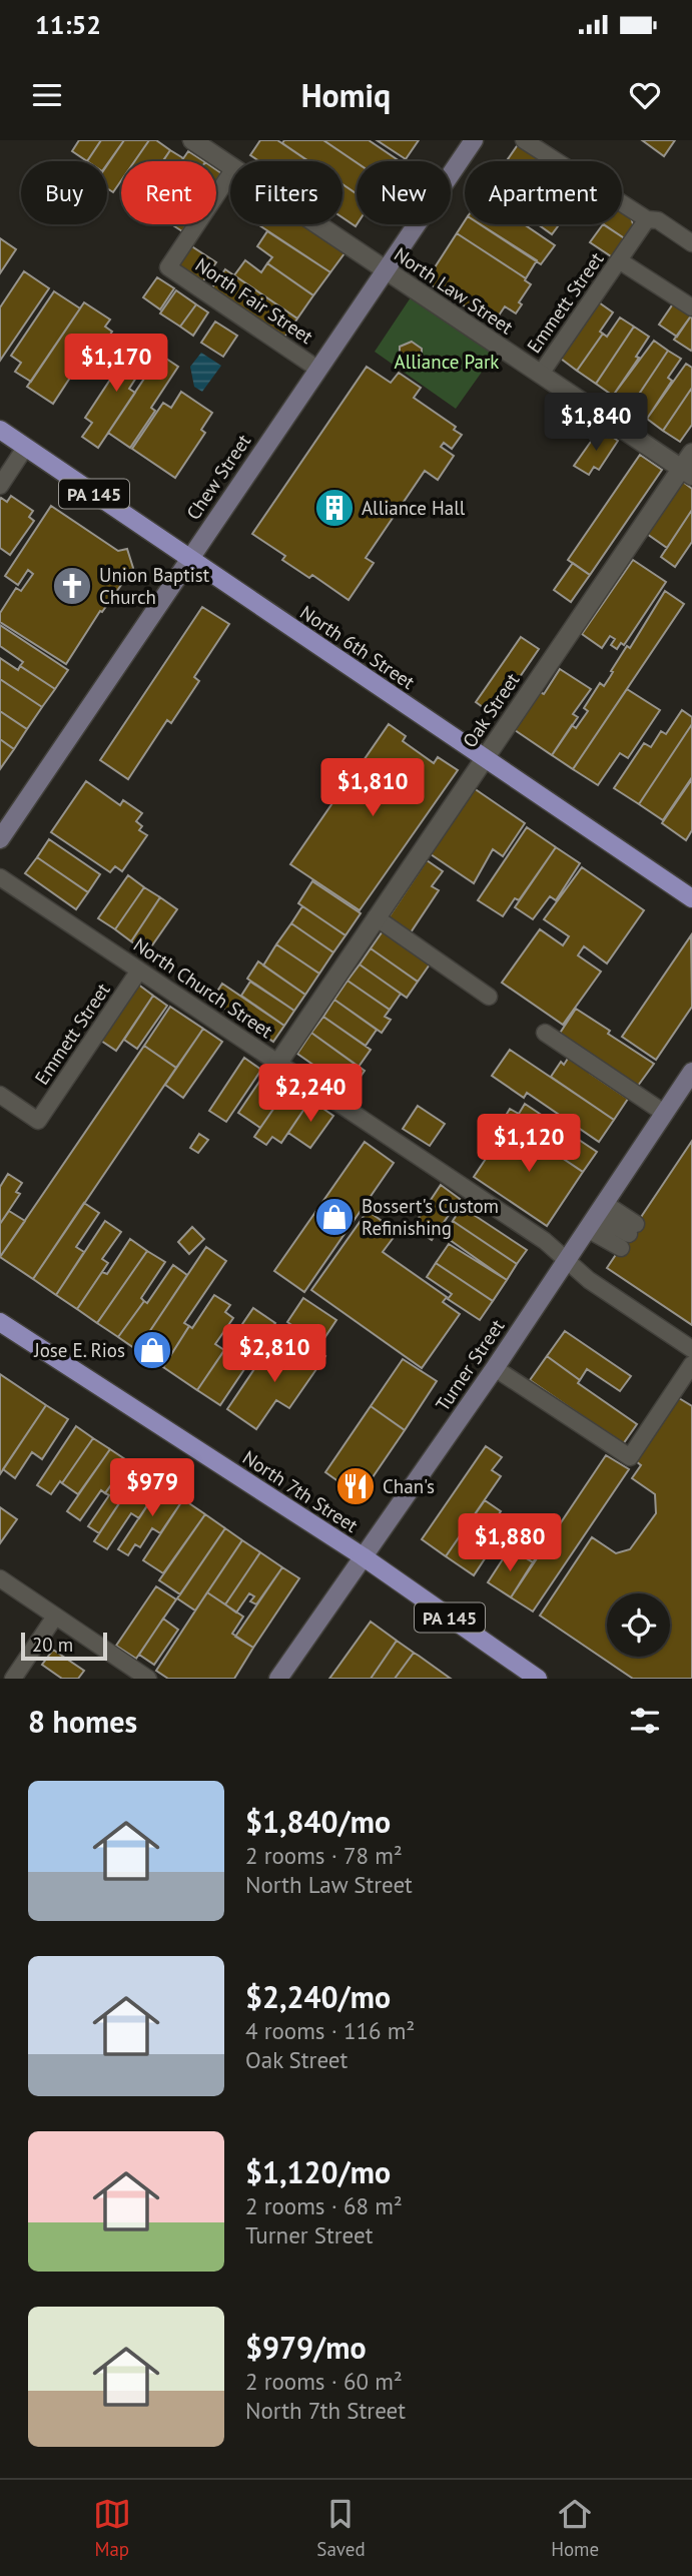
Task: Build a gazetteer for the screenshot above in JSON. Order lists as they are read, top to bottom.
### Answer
{
  "streets": {
    "main road": ["PA 145", "North 6th Street", "North 7th Street"],
    "street": [
      "North Law Street",
      "Chew Street",
      "Oak Street",
      "Turner Street"
    ],
    "lane": ["North Fair Street", "Emmett Street", "North Church Street"]
  },
  "crossings": [
    ["North Law Street", "Emmett Street"],
    ["North Law Street", "Chew Street"],
    ["North Law Street", "Oak Street"],
    ["North Fair Street", "Chew Street"],
    ["Emmett Street", "North Church Street"],
    ["Chew Street", "North 6th Street"],
    ["North 6th Street", "Oak Street"],
    ["Oak Street", "North Church Street"],
    ["North Church Street", "Turner Street"],
    ["Turner Street", "North 7th Street"]
  ],
  "parks": ["Alliance Park"],
  "places": {
    "building": ["Alliance Hall"],
    "church": ["Union Baptist Church"],
    "shop": ["Bossert's Custom Refinishing", "Jose E. Rios"],
    "restaurant": ["Chan's"]
  },
  "scale_bar": "20 m",
  "page": {
    "status": "11:52",
    "header": "Homiq",
    "chip": [
      "Buy",
      "Rent",
      "Filters",
      "New",
      "Apartment"
    ],
    "price": [
      "$1,170",
      "$1,840",
      "$1,810",
      "$2,240",
      "$1,120",
      "$2,810",
      "$979",
      "$1,880"
    ],
    "scale": "20 m",
    "heading": "8 homes",
    "list": [
      {
        "name": "$1,840/mo",
        "note": "2 rooms · 78 m² · North Law Street"
      },
      {
        "name": "$2,240/mo",
        "note": "4 rooms · 116 m² · Oak Street"
      },
      {
        "name": "$1,120/mo",
        "note": "2 rooms · 68 m² · Turner Street"
      },
      {
        "name": "$979/mo",
        "note": "2 rooms · 60 m² · North 7th Street"
      }
    ],
    "tabs": ["Map", "Saved", "Home"]
  }
}
